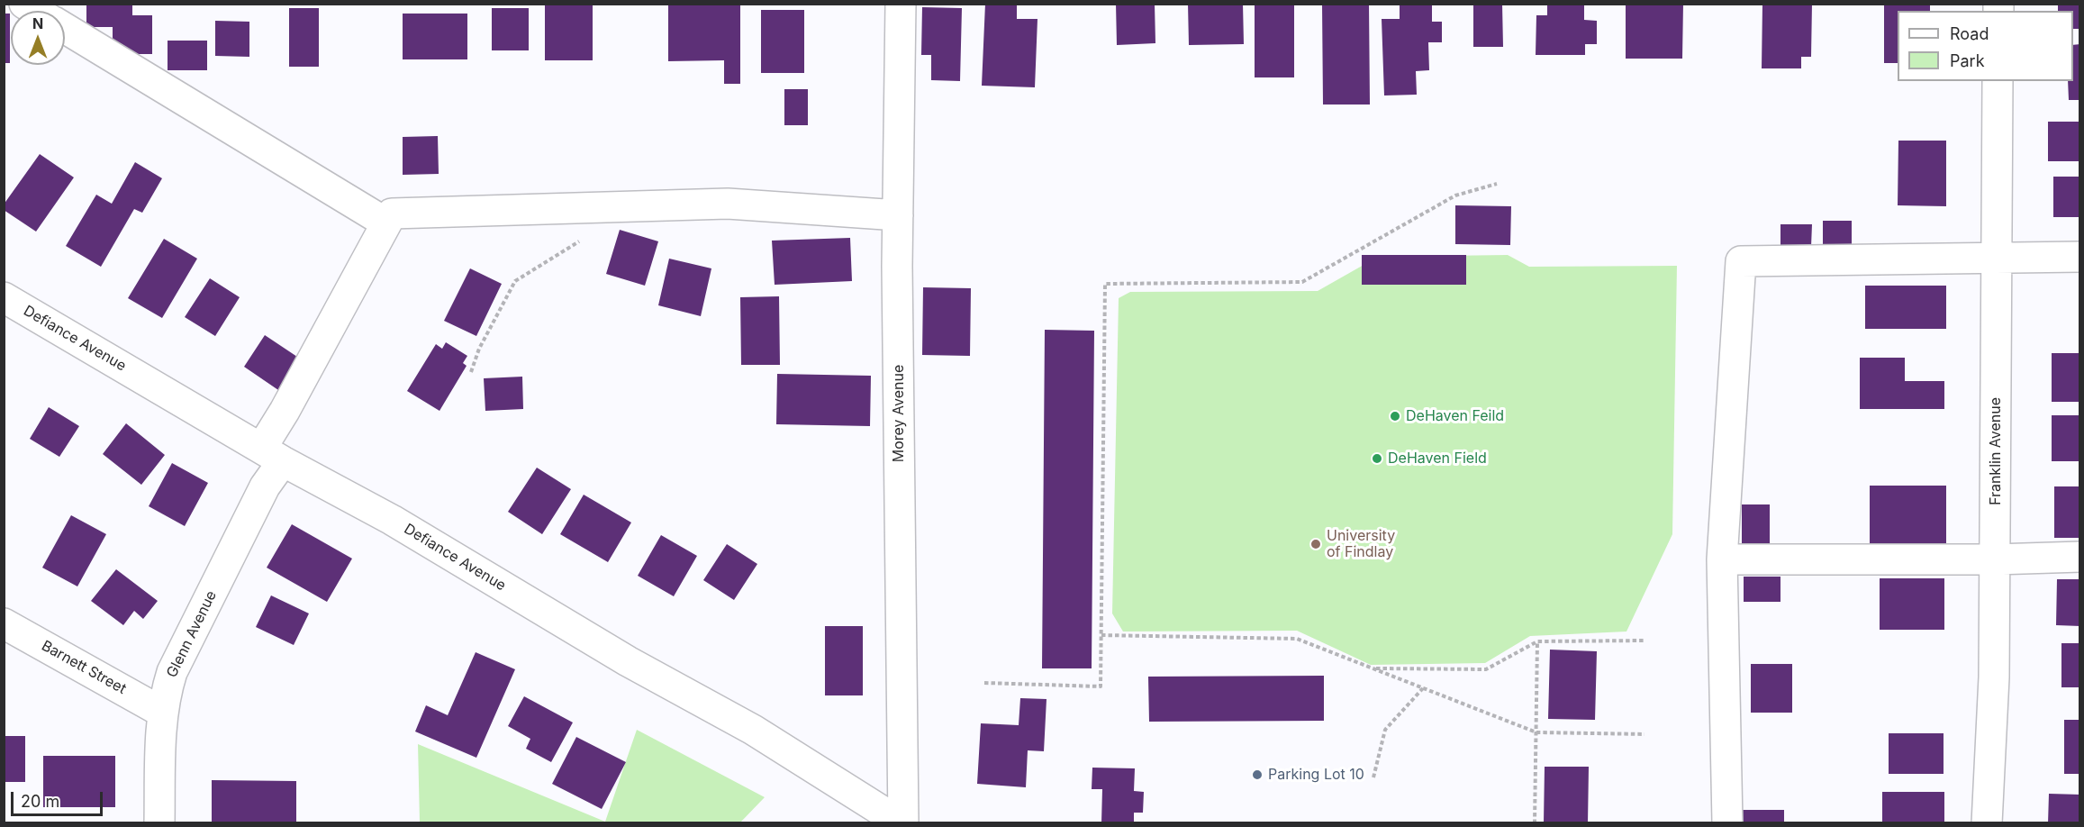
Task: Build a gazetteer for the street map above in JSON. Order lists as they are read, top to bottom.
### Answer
{
  "streets": {
    "street": [
      "Defiance Avenue",
      "Morey Avenue",
      "Franklin Avenue",
      "Glenn Avenue",
      "Barnett Street"
    ]
  },
  "crossings": [
    ["Defiance Avenue", "Morey Avenue"],
    ["Defiance Avenue", "Glenn Avenue"],
    ["Glenn Avenue", "Barnett Street"]
  ],
  "places": [
    "DeHaven Feild",
    "DeHaven Field",
    "University of Findlay",
    "Parking Lot 10"
  ],
  "legend": ["Road", "Park"],
  "scale_bar": "20 m",
  "north": "top"
}
